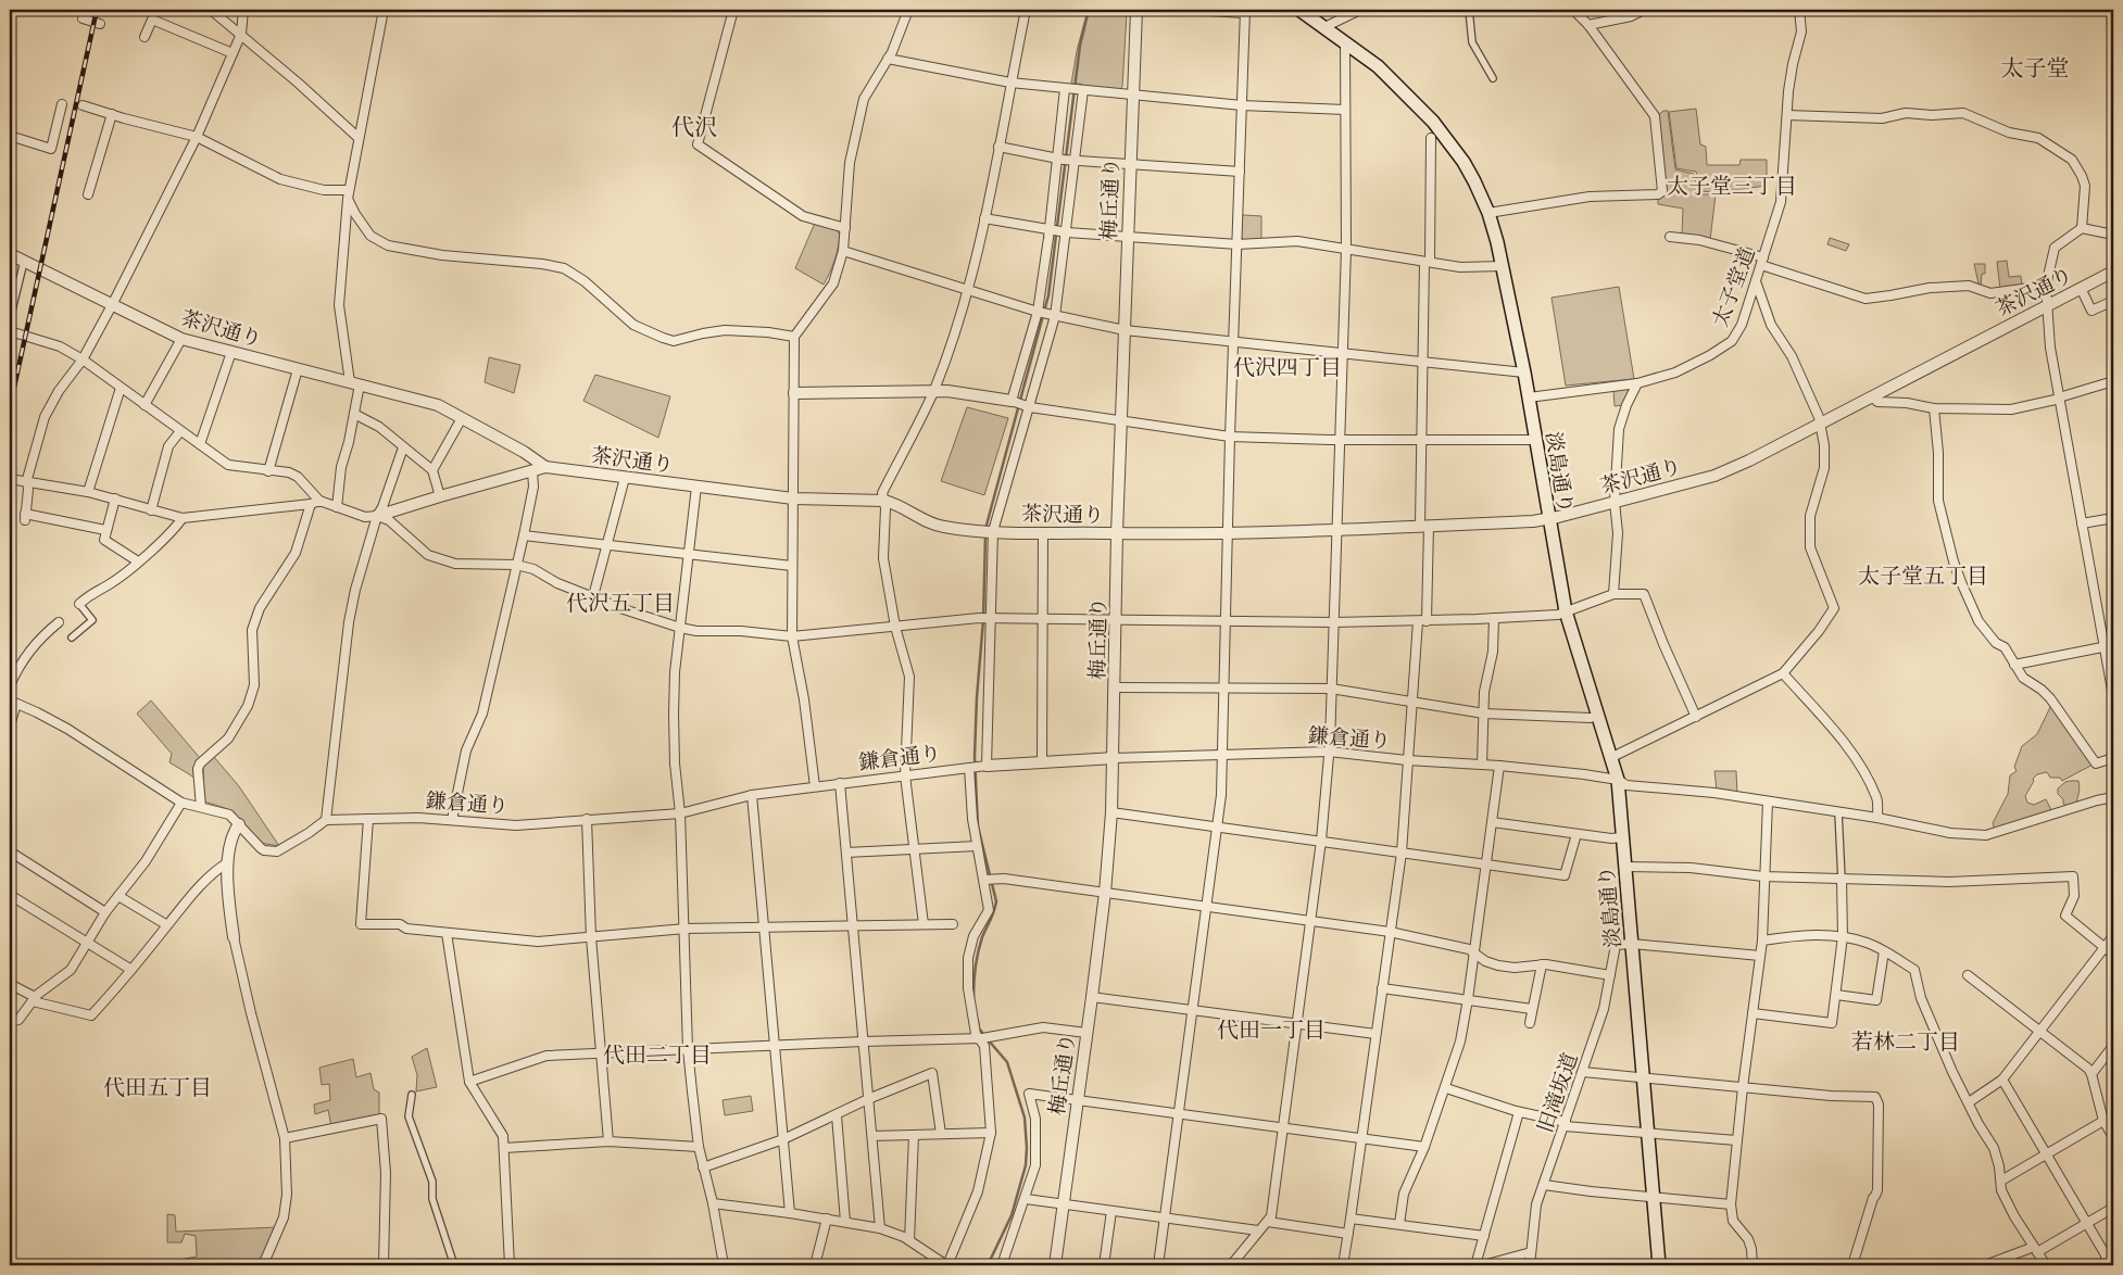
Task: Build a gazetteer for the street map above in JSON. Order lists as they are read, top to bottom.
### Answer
{
  "streets": {
    "main road": ["淡島通り"],
    "street": [
      "梅丘通り",
      "太子堂道",
      "茶沢通り",
      "鎌倉通り",
      "旧滝坂道"
    ]
  },
  "crossings": [
    ["梅丘通り", "茶沢通り"],
    ["梅丘通り", "鎌倉通り"],
    ["太子堂道", "淡島通り"],
    ["茶沢通り", "淡島通り"],
    ["淡島通り", "鎌倉通り"],
    ["淡島通り", "旧滝坂道"]
  ],
  "districts": [
    "太子堂",
    "代沢",
    "太子堂三丁目",
    "代沢四丁目",
    "太子堂五丁目",
    "代沢五丁目",
    "代田一丁目",
    "若林二丁目",
    "代田二丁目",
    "代田五丁目"
  ]
}
